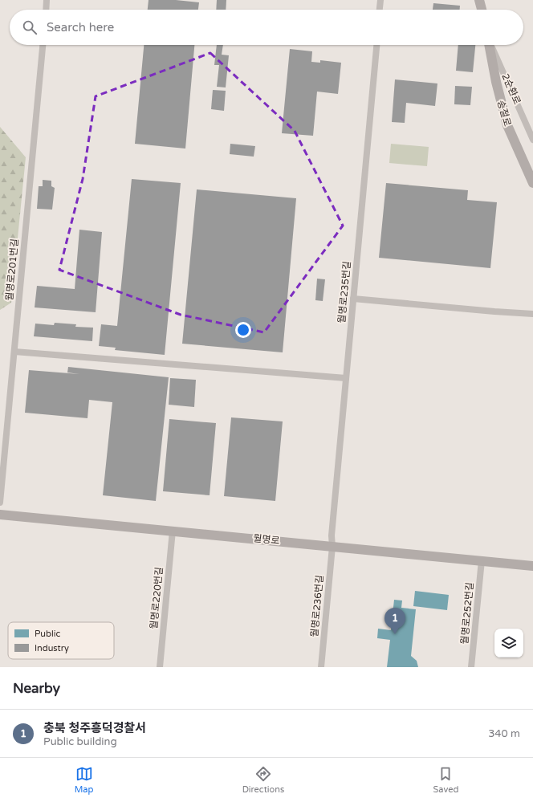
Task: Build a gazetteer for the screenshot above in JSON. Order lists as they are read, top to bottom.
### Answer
{
  "streets": {
    "street": [
      "2순환로",
      "송절로",
      "월명로201번길",
      "월명로235번길",
      "월명로",
      "월명로220번길",
      "월명로236번길",
      "월명로252번길"
    ]
  },
  "crossings": [
    ["월명로235번길", "월명로"],
    ["월명로235번길", "월명로236번길"],
    ["월명로", "월명로220번길"],
    ["월명로", "월명로236번길"],
    ["월명로", "월명로252번길"]
  ],
  "legend": ["Public", "Industry"],
  "page": {
    "search": "Search here",
    "pins": "1",
    "heading": "Nearby",
    "list": [
      {
        "mark": "1",
        "name": "충북 청주흥덕경찰서",
        "note": "Public building",
        "value": "340 m"
      }
    ],
    "nav": ["Map", "Directions", "Saved"]
  }
}
